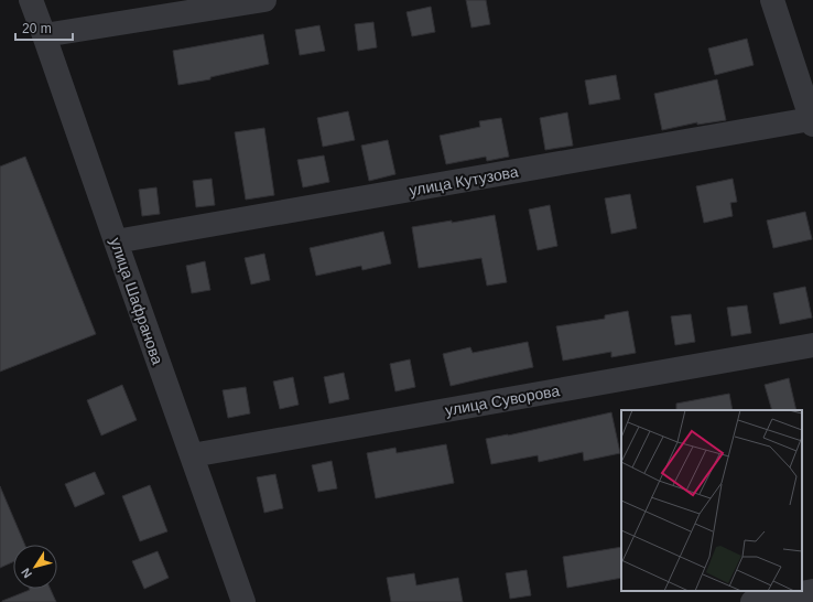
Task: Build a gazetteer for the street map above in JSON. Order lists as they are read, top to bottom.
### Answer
{
  "streets": {
    "street": ["улица Кутузова", "улица Шафранова", "улица Суворова"]
  },
  "crossings": [
    ["улица Кутузова", "улица Шафранова"],
    ["улица Шафранова", "улица Суворова"]
  ],
  "scale_bar": "20 m",
  "north": "bottom left"
}
